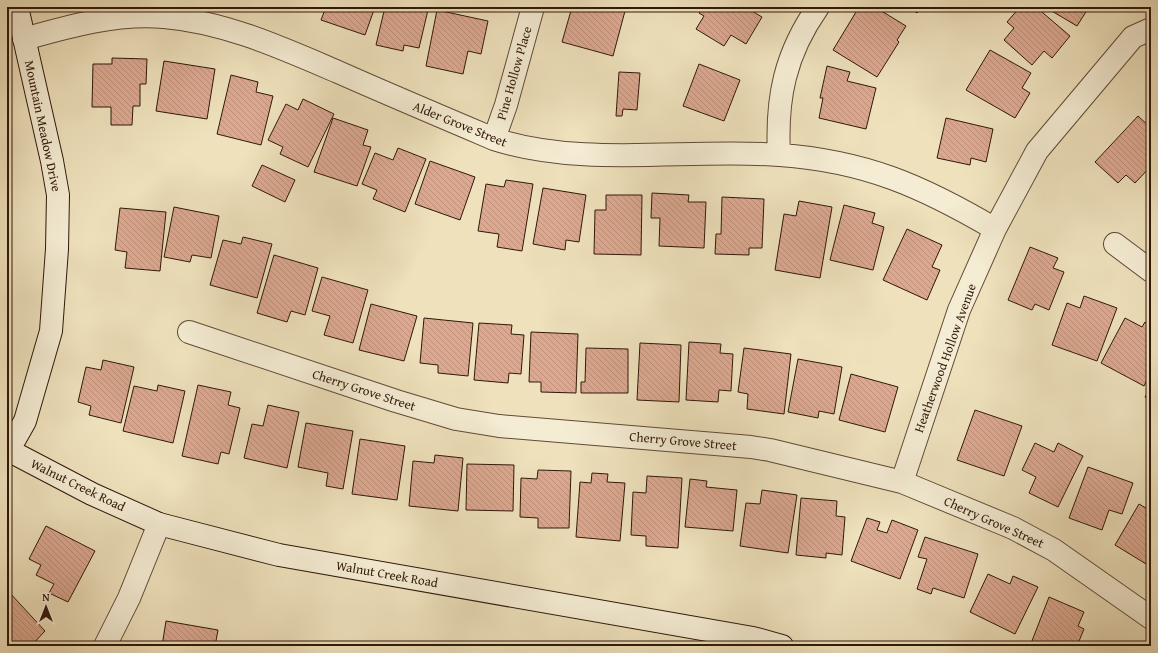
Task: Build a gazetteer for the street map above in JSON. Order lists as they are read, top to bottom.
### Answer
{
  "streets": {
    "street": [
      "Pine Hollow Place",
      "Alder Grove Street",
      "Mountain Meadow Drive",
      "Heatherwood Hollow Avenue",
      "Cherry Grove Street",
      "Walnut Creek Road"
    ]
  },
  "crossings": [
    ["Pine Hollow Place", "Alder Grove Street"],
    ["Alder Grove Street", "Mountain Meadow Drive"],
    ["Alder Grove Street", "Heatherwood Hollow Avenue"],
    ["Mountain Meadow Drive", "Walnut Creek Road"],
    ["Heatherwood Hollow Avenue", "Cherry Grove Street"]
  ],
  "north": "top"
}
